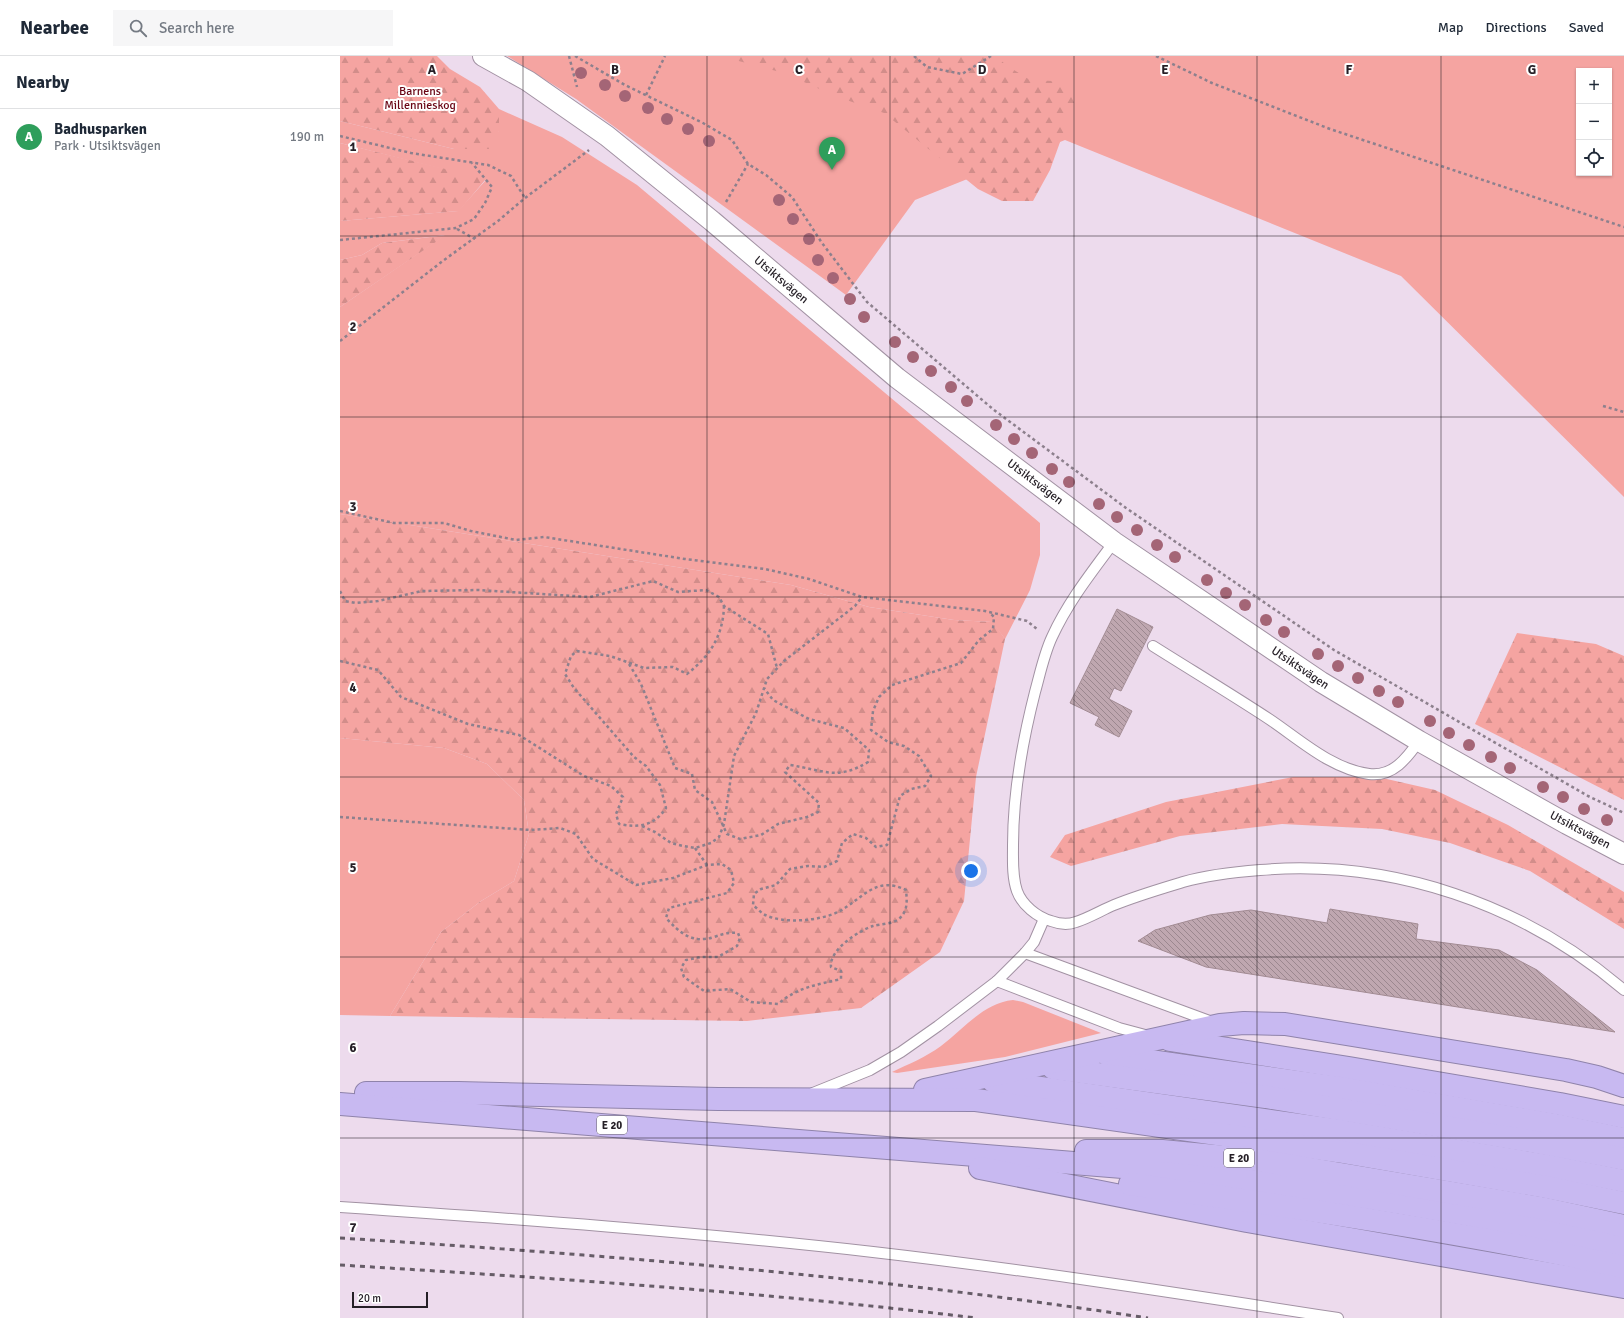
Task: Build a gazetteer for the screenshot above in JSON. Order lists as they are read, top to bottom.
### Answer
{
  "streets": {
    "highway": ["E 20"],
    "street": ["Utsiktsvägen"]
  },
  "parks": ["Barnens Millennieskog"],
  "scale_bar": "20 m",
  "page": {
    "header": "Nearbee",
    "search": "Search here",
    "nav": ["Map", "Directions", "Saved"],
    "heading": "Nearby",
    "map_buttons": ["+", "−"],
    "list": [
      {
        "mark": "A",
        "name": "Badhusparken",
        "note": "Park · Utsiktsvägen",
        "value": "190 m"
      }
    ],
    "pins": "A",
    "scale": "20 m"
  },
  "grid": {
    "columns": [
      "A",
      "B",
      "C",
      "D",
      "E",
      "F",
      "G"
    ],
    "rows": [
      "1",
      "2",
      "3",
      "4",
      "5",
      "6",
      "7"
    ]
  }
}
